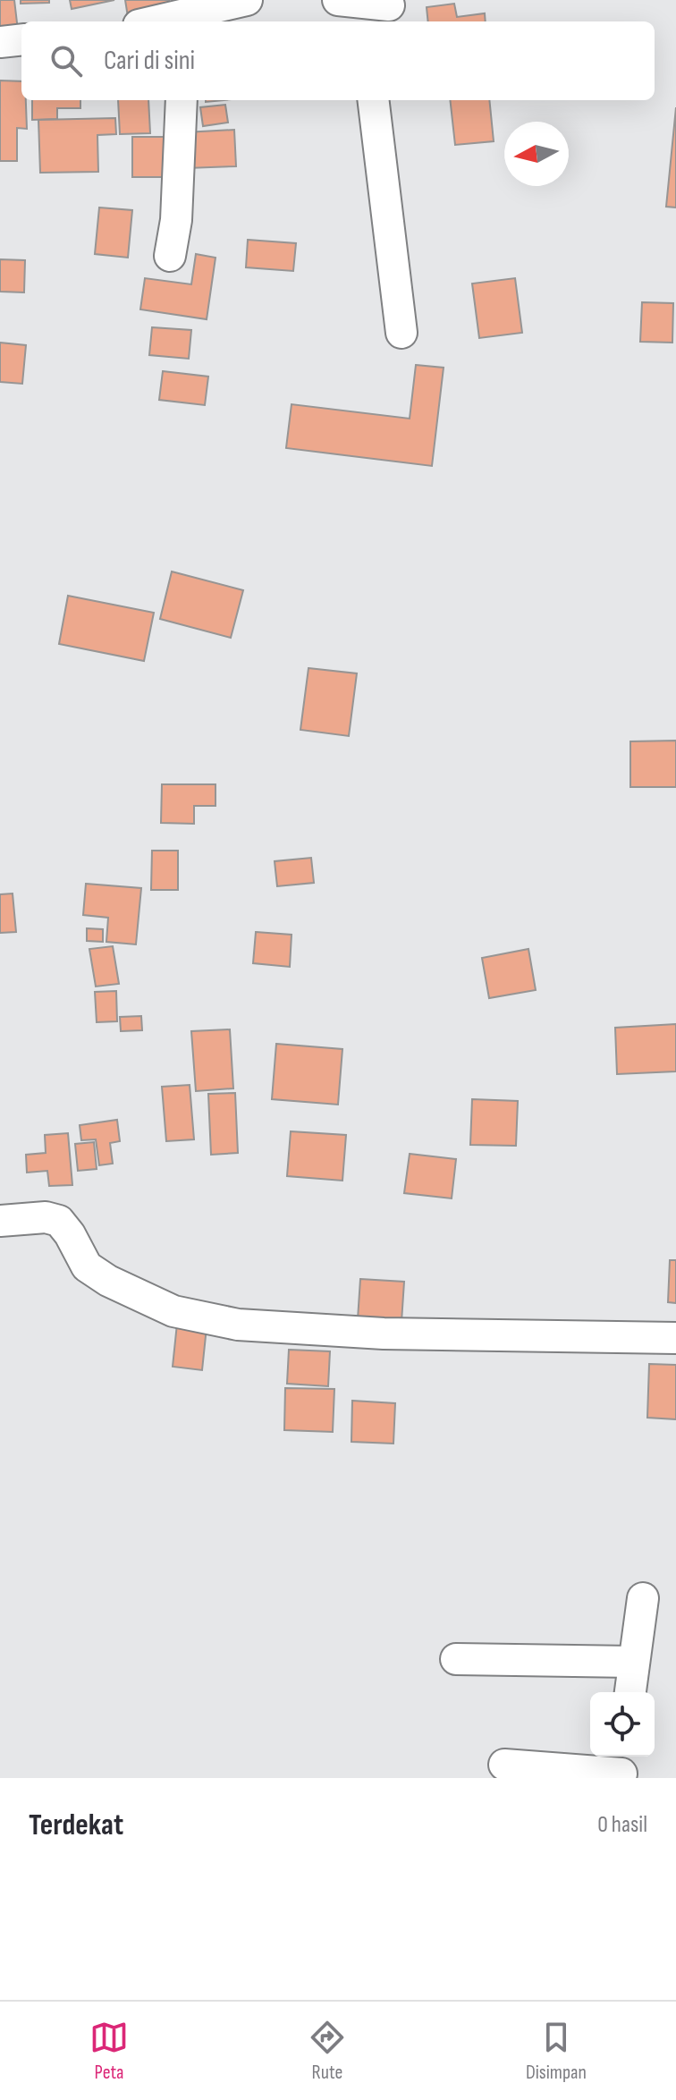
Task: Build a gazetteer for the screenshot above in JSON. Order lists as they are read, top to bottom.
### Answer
{
  "north": "left",
  "page": {
    "search": "Cari di sini",
    "heading": ["Terdekat", "0 hasil"],
    "nav": ["Peta", "Rute", "Disimpan"]
  }
}
